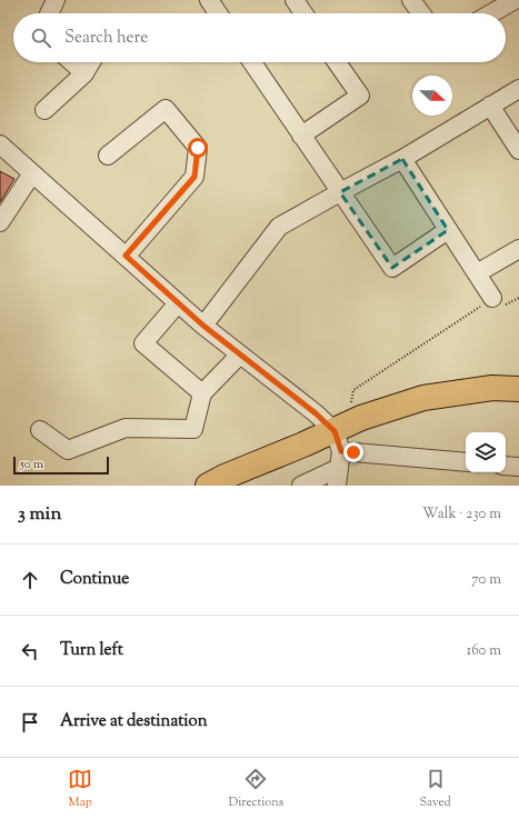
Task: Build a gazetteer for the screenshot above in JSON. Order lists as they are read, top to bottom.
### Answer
{
  "scale_bar": "50 m",
  "north": "right",
  "page": {
    "search": "Search here",
    "scale": "50 m",
    "heading": ["3 min", "Walk · 230 m"],
    "list": [
      ["Continue", "70 m"],
      ["Turn left", "160 m"],
      "Arrive at destination"
    ],
    "nav": ["Map", "Directions", "Saved"]
  }
}
